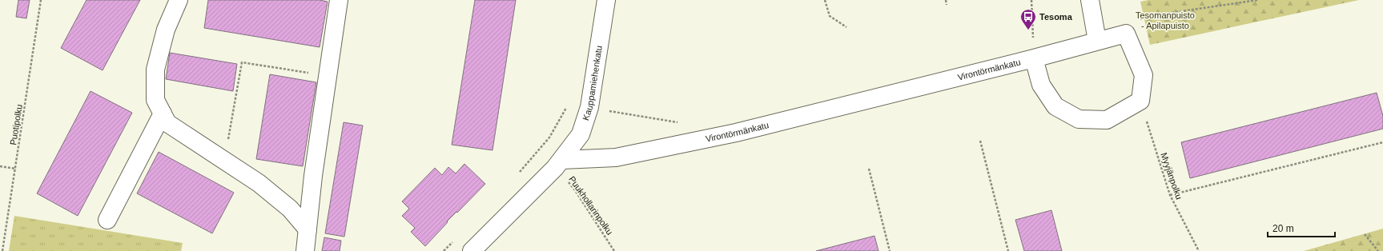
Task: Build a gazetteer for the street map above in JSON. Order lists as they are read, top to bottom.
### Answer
{
  "streets": {
    "street": ["Virontörmänkatu", "Kauppamiehenkatu"],
    "path": ["Puotipolku", "Myyjänpolku", "Puukhollarinpolku"]
  },
  "crossings": [
    ["Virontörmänkatu", "Kauppamiehenkatu"],
    ["Virontörmänkatu", "Myyjänpolku"],
    ["Virontörmänkatu", "Puukhollarinpolku"],
    ["Kauppamiehenkatu", "Puukhollarinpolku"]
  ],
  "parks": ["Tesomanpuisto - Apilapuisto"],
  "places": {
    "bus stop": ["Tesoma"]
  },
  "scale_bar": "20 m"
}
